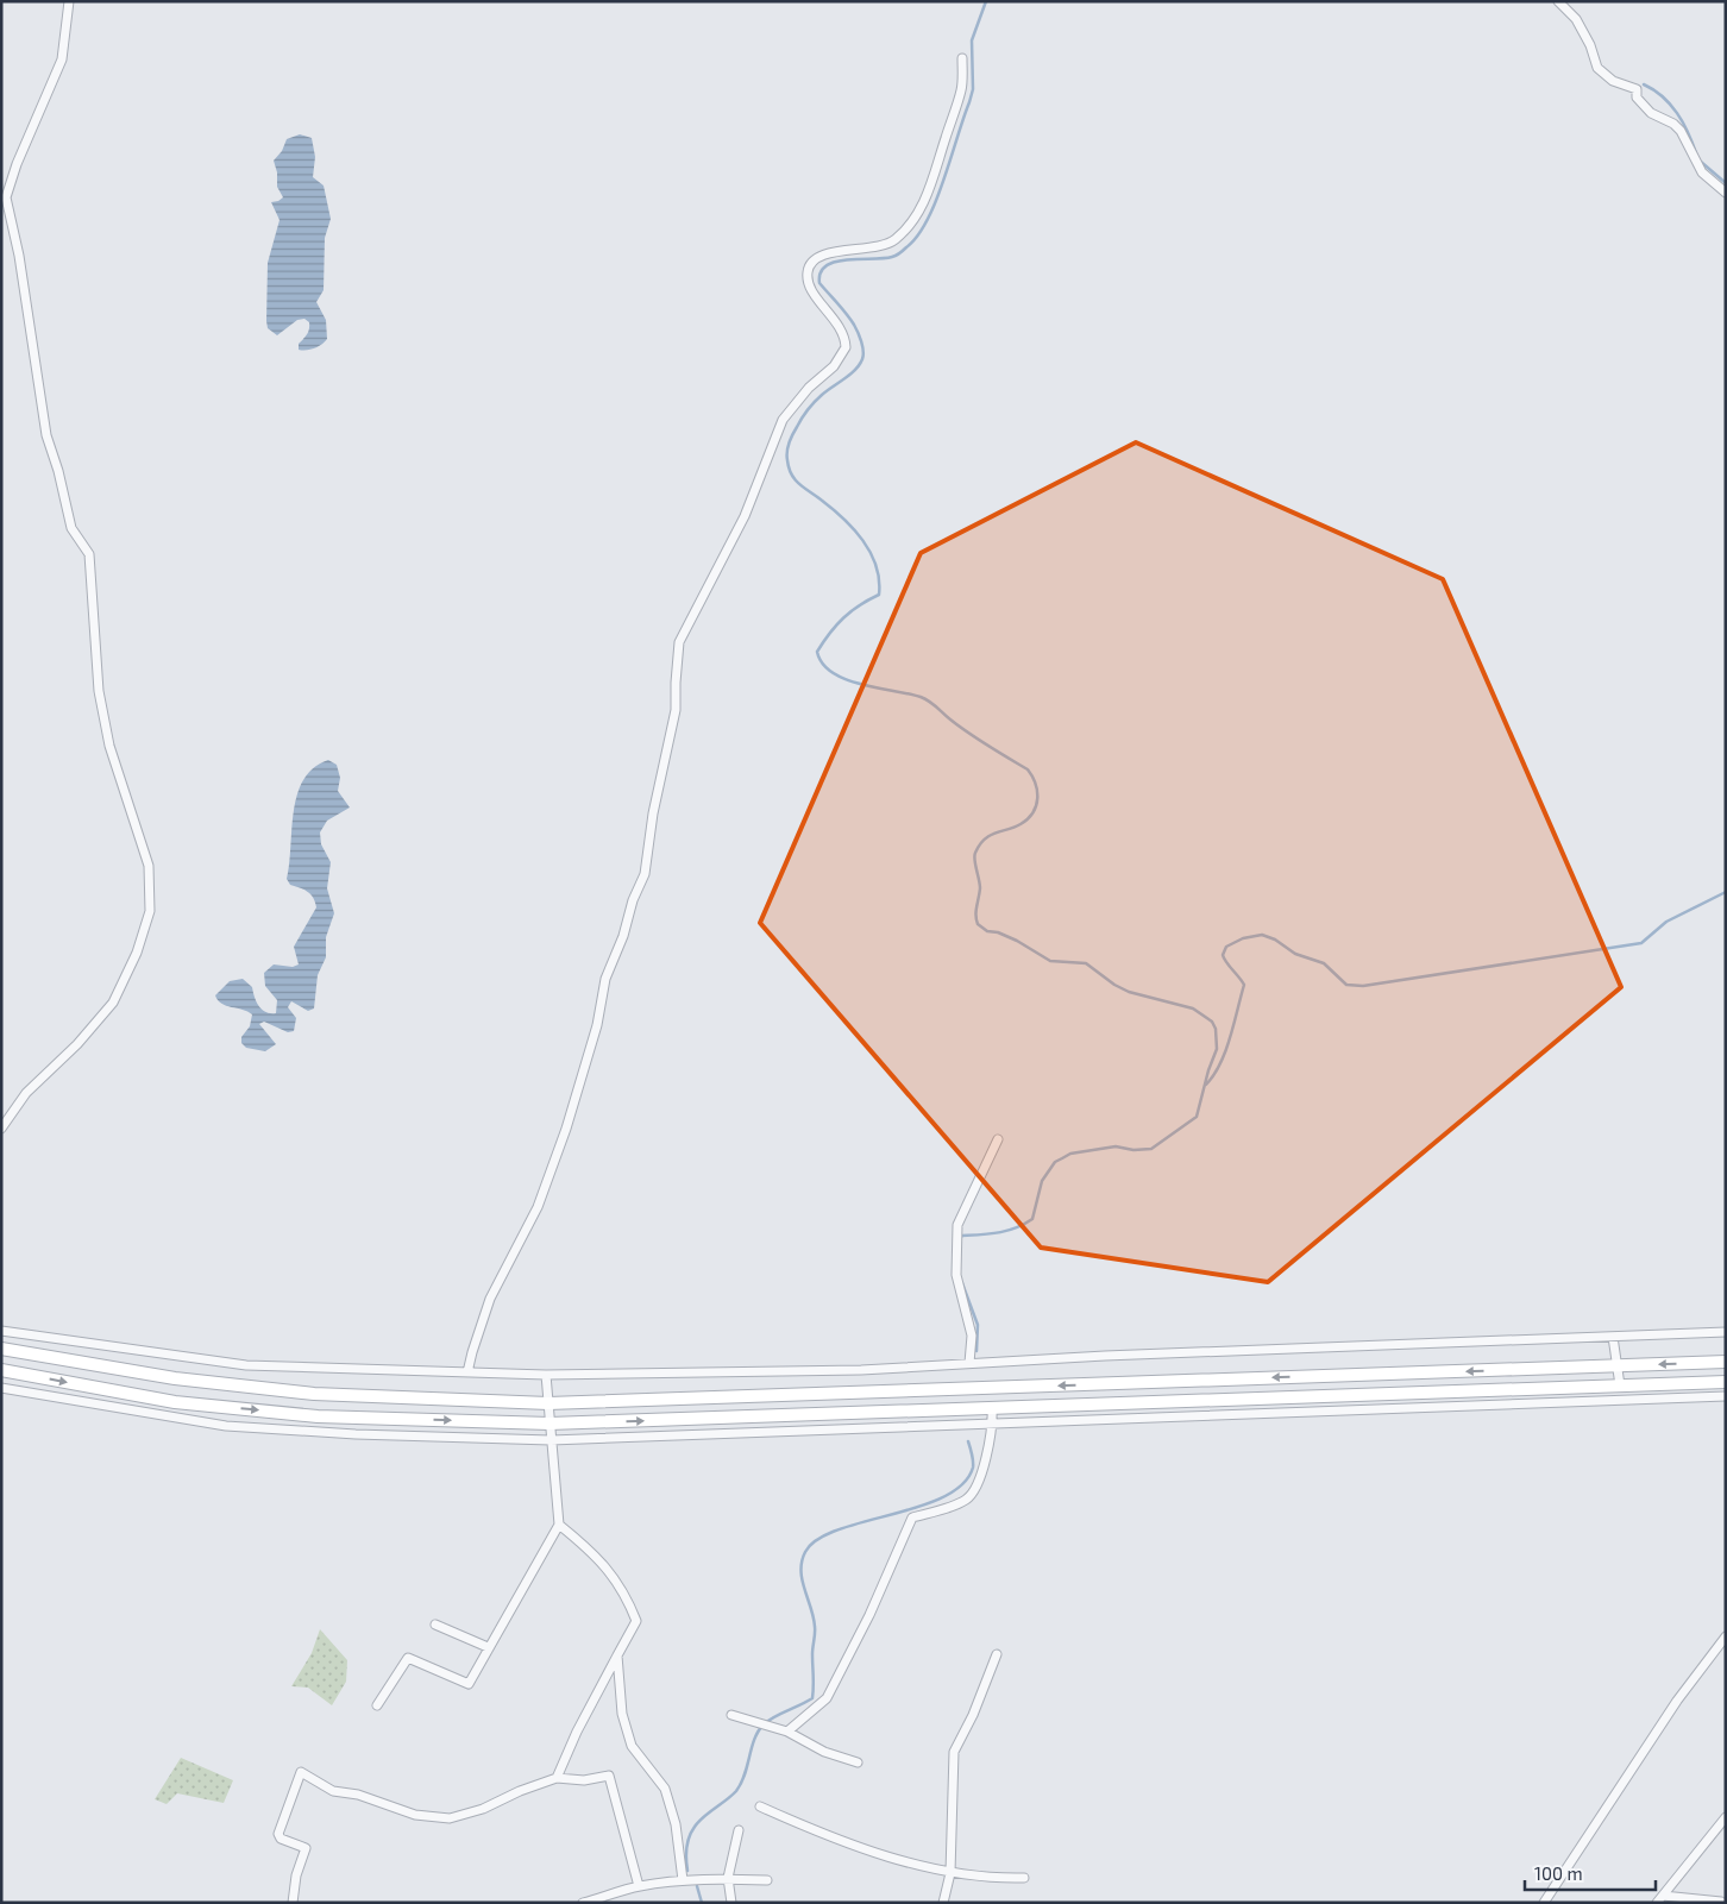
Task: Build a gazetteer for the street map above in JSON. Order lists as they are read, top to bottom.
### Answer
{
  "scale_bar": "100 m"
}
